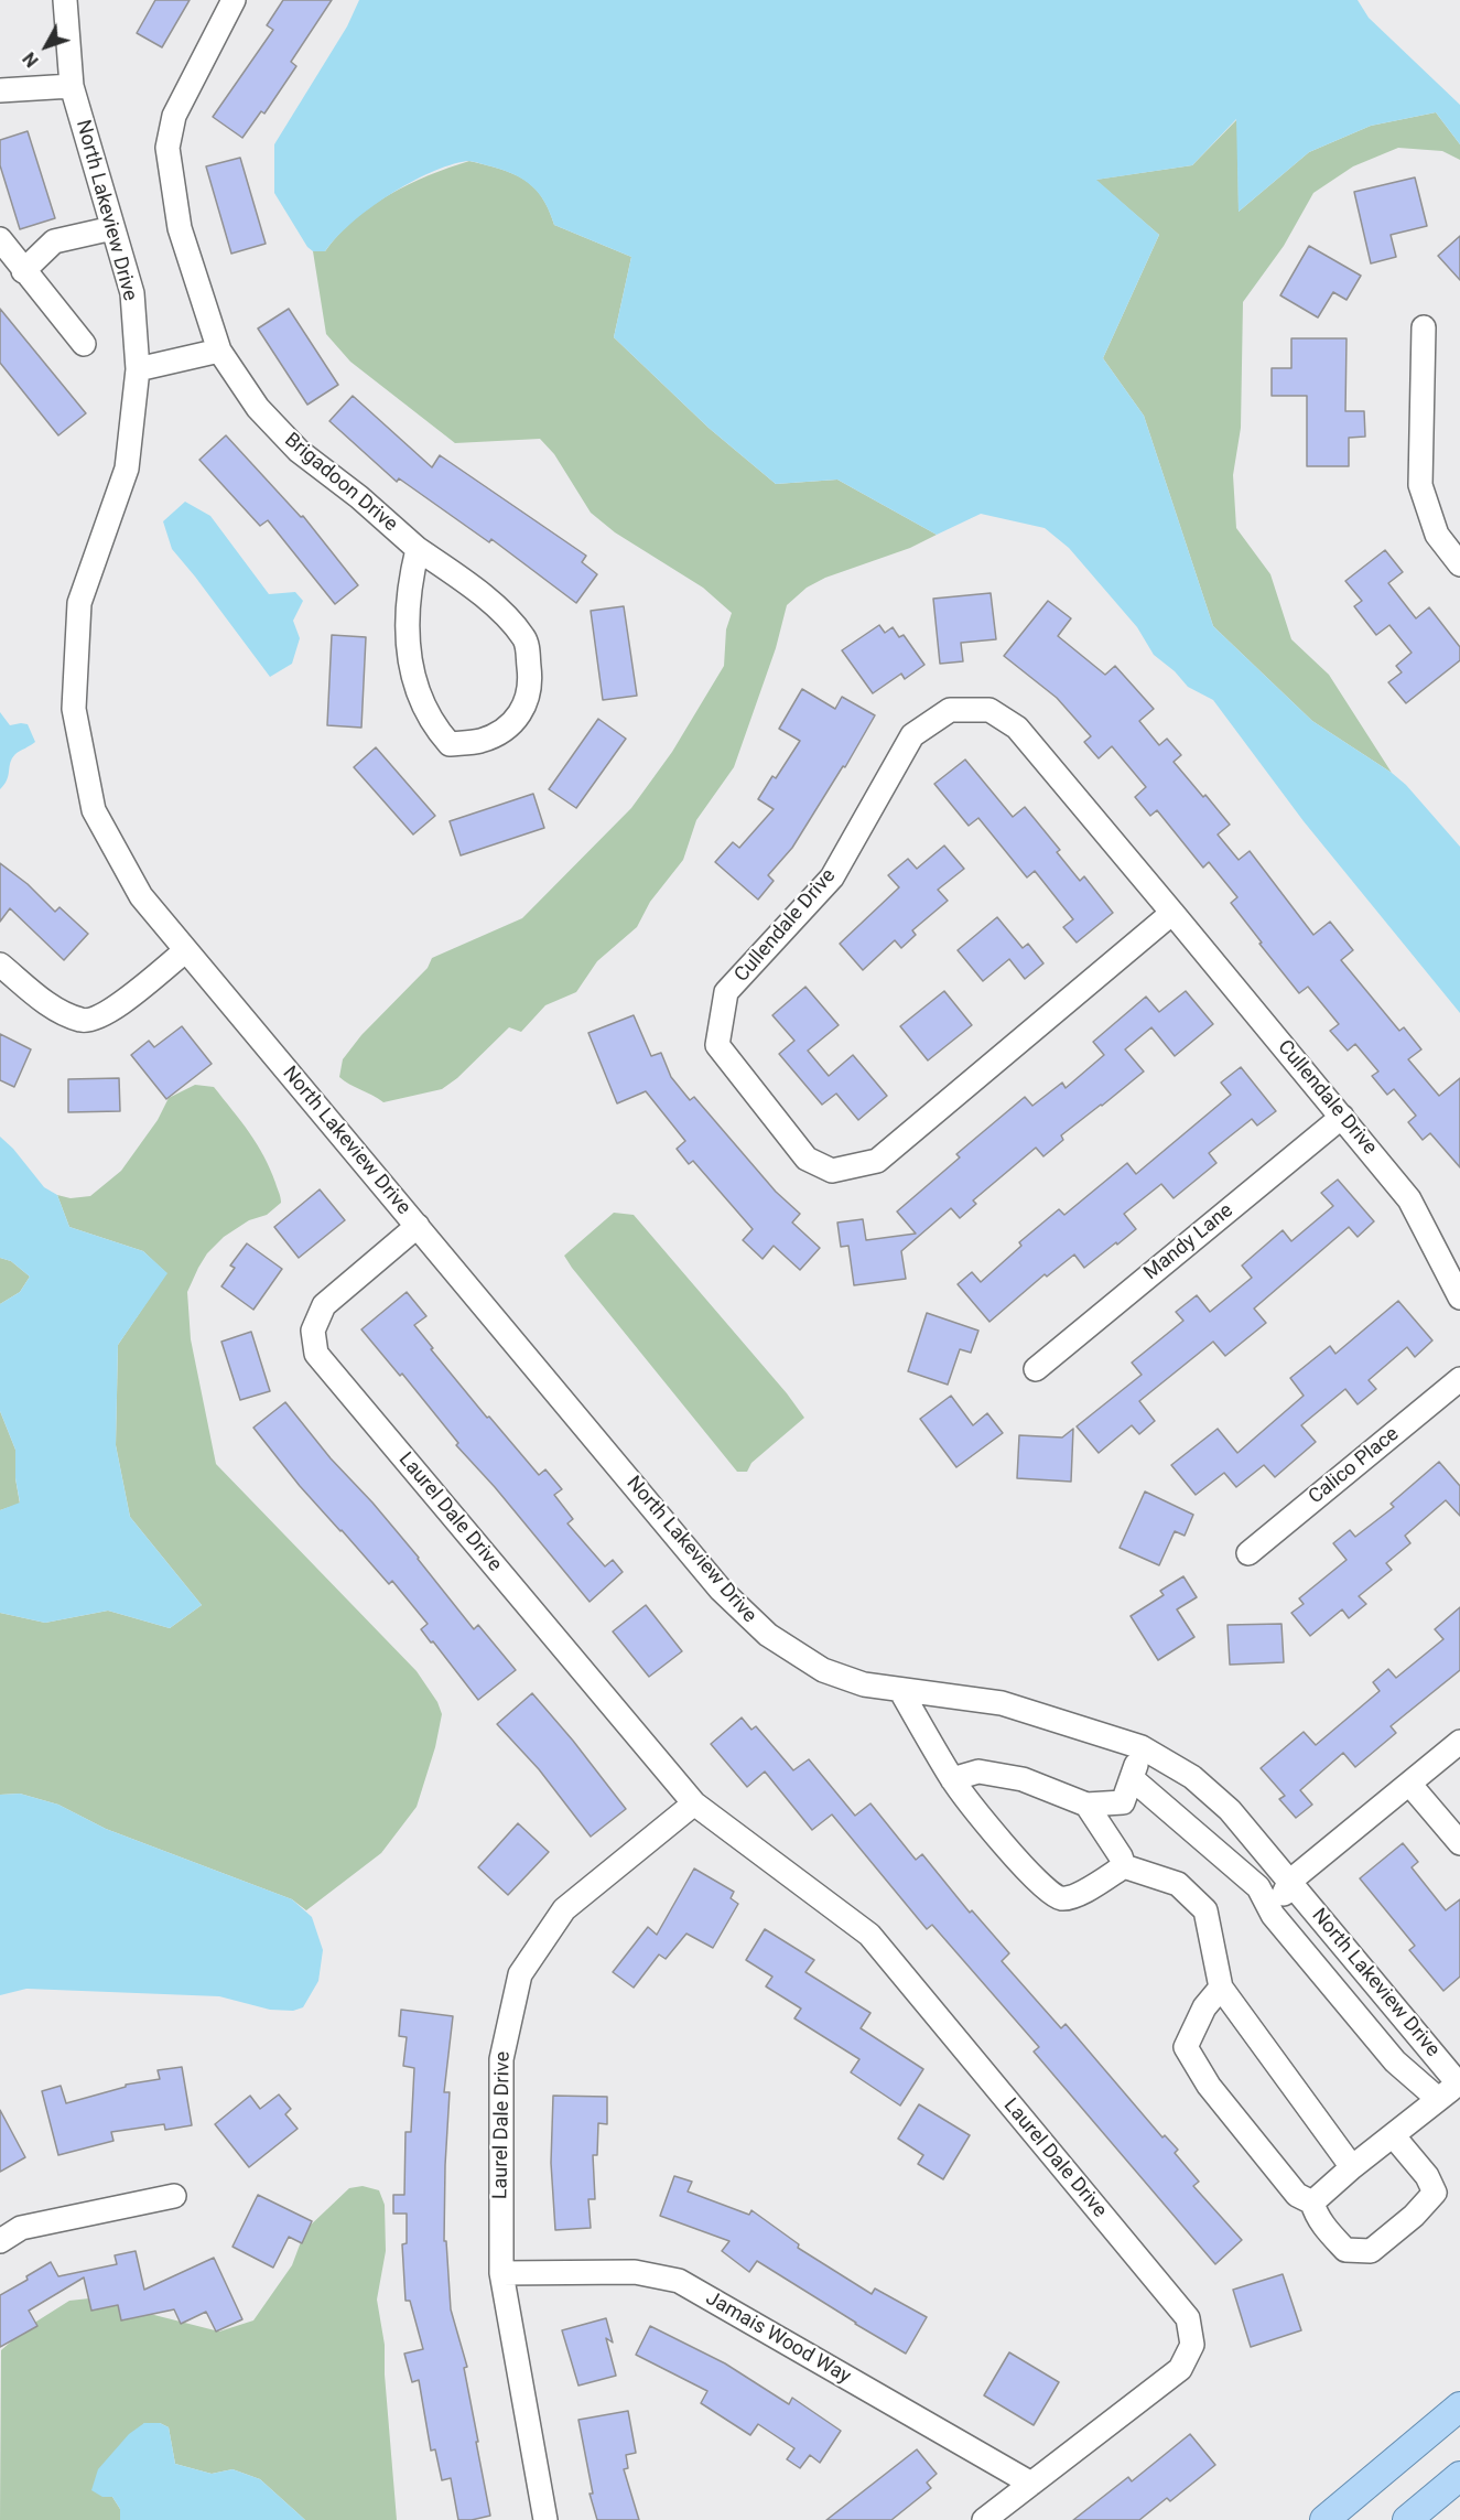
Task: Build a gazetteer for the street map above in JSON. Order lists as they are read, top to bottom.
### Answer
{
  "streets": {
    "street": [
      "North Lakeview Drive",
      "Brigadoon Drive",
      "Cullendale Drive",
      "Mandy Lane",
      "Calico Place",
      "Laurel Dale Drive",
      "Jamais Wood Way"
    ]
  },
  "crossings": [
    ["North Lakeview Drive", "Laurel Dale Drive"],
    ["Cullendale Drive", "Mandy Lane"],
    ["Laurel Dale Drive", "Jamais Wood Way"]
  ],
  "north": "bottom left"
}
